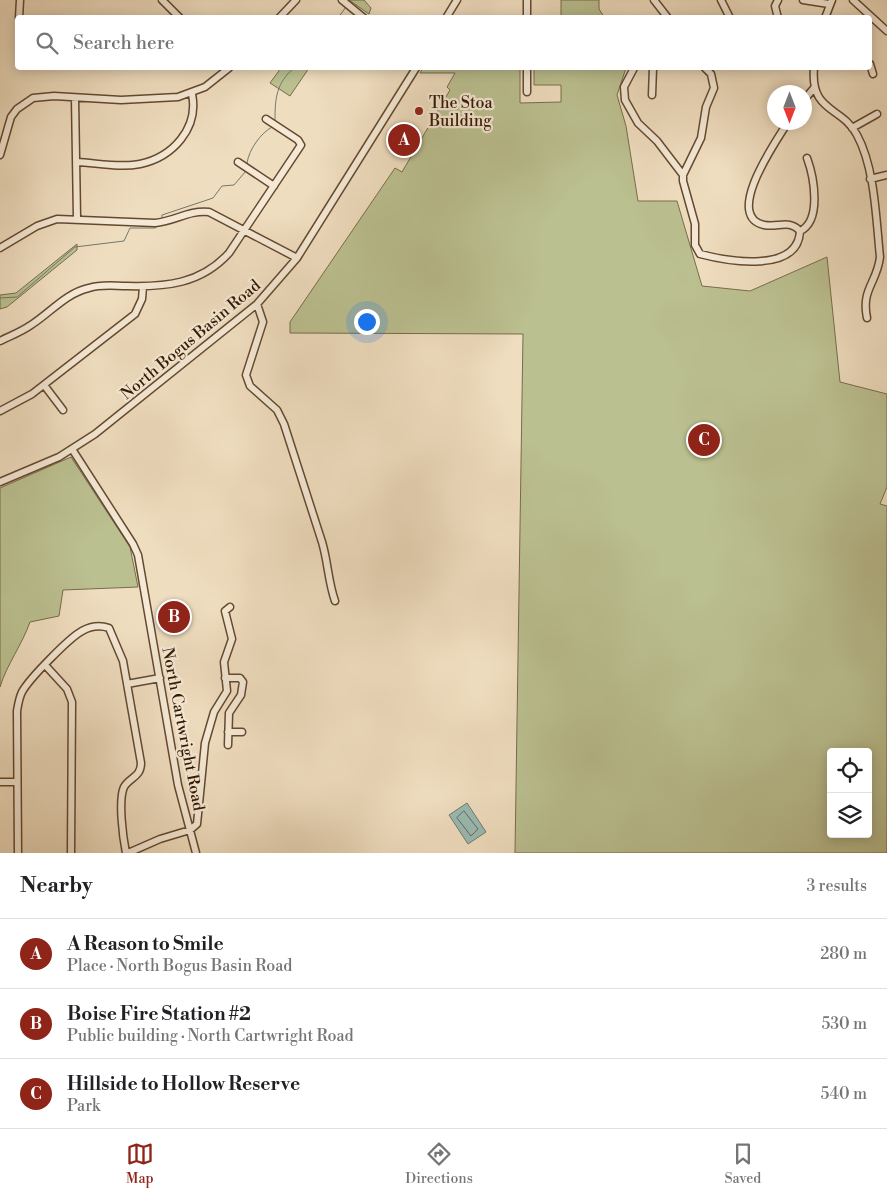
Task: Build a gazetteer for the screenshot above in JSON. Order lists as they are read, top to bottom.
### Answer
{
  "streets": {
    "street": ["North Bogus Basin Road", "North Cartwright Road"]
  },
  "crossings": [
    ["North Bogus Basin Road", "North Cartwright Road"]
  ],
  "places": ["The Stoa Building"],
  "north": "bottom",
  "page": {
    "search": "Search here",
    "pins": ["A", "C", "B"],
    "heading": ["Nearby", "3 results"],
    "list": [
      {
        "mark": "A",
        "name": "A Reason to Smile",
        "note": "Place · North Bogus Basin Road",
        "value": "280 m"
      },
      {
        "mark": "B",
        "name": "Boise Fire Station #2",
        "note": "Public building · North Cartwright Road",
        "value": "530 m"
      },
      {
        "mark": "C",
        "name": "Hillside to Hollow Reserve",
        "note": "Park",
        "value": "540 m"
      }
    ],
    "nav": ["Map", "Directions", "Saved"]
  }
}
